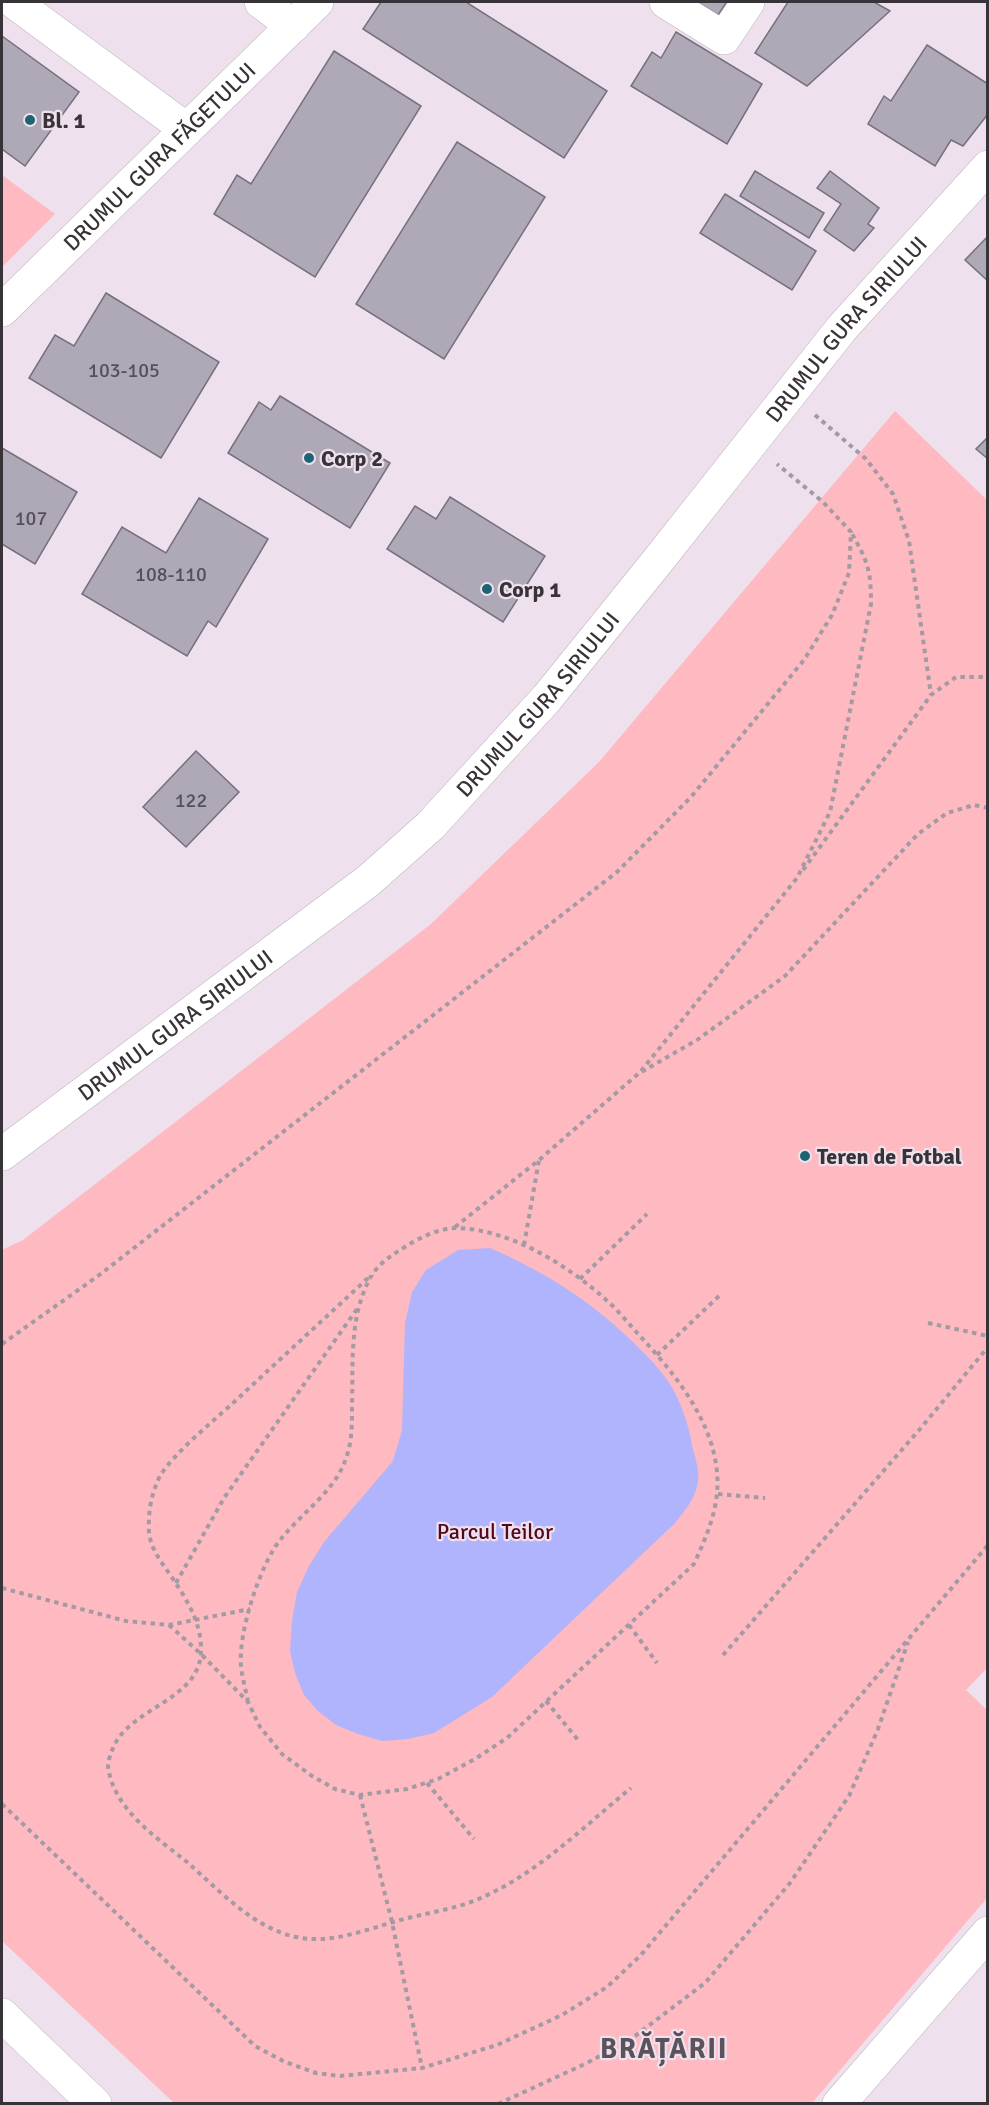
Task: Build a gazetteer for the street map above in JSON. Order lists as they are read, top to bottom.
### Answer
{
  "streets": {
    "street": ["DRUMUL GURA FĂGETULUI", "DRUMUL GURA SIRIULUI"]
  },
  "districts": ["BRĂȚĂRII"],
  "parks": ["Parcul Teilor"],
  "places": [
    "Bl. 1",
    "Corp 2",
    "Corp 1",
    "Teren de Fotbal"
  ],
  "house_numbers": [
    "103-105",
    "107",
    "108-110",
    "122"
  ]
}
